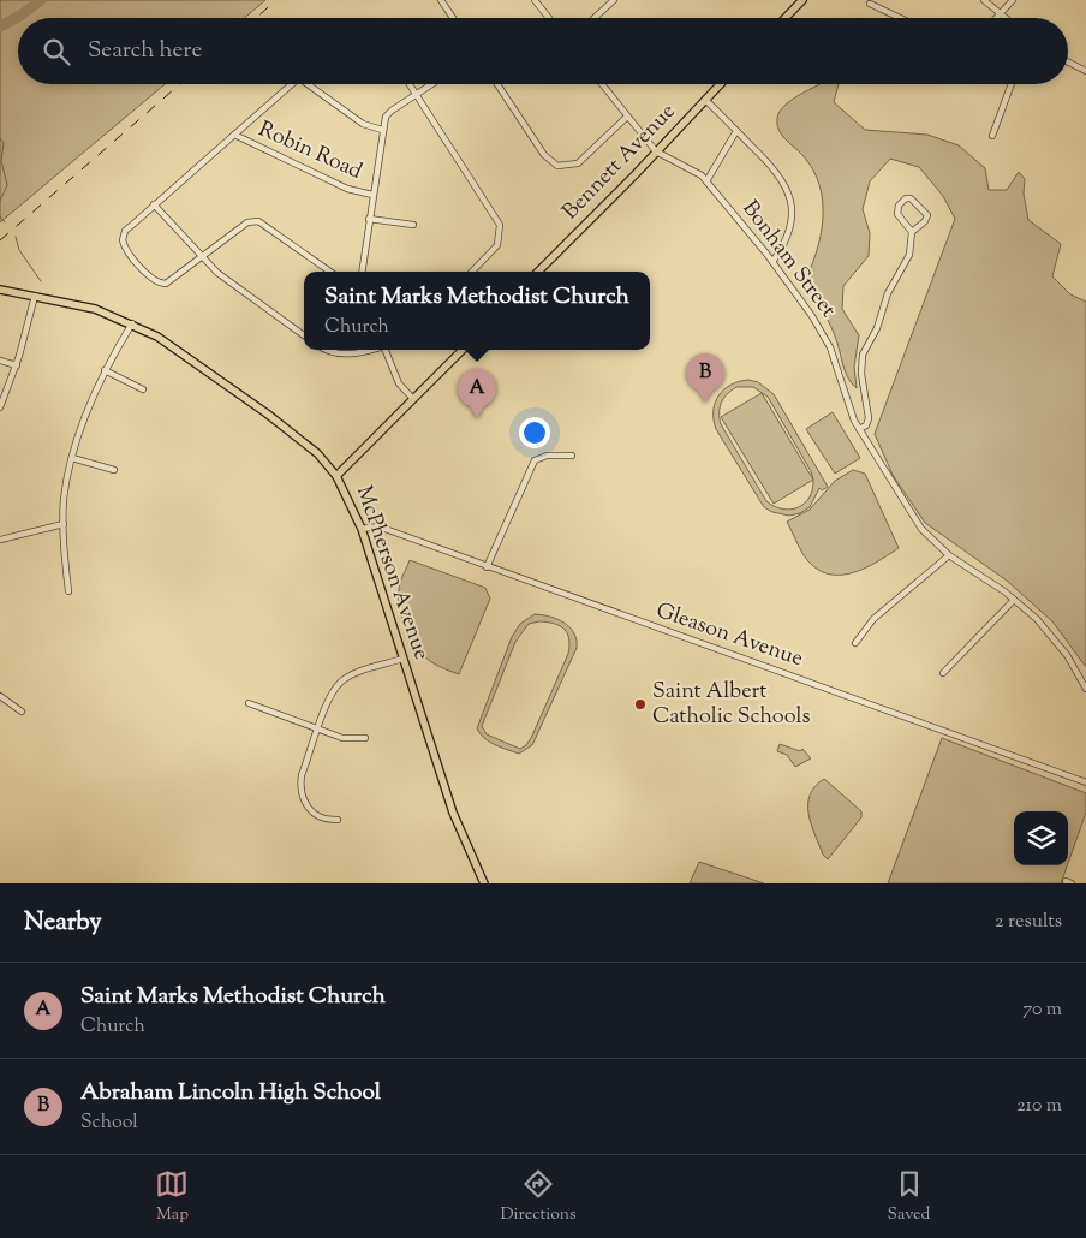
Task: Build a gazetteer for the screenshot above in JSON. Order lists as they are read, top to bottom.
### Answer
{
  "streets": {
    "main road": ["Bennett Avenue", "McPherson Avenue"],
    "street": ["Robin Road", "Bonham Street", "Gleason Avenue"]
  },
  "crossings": [
    ["Bennett Avenue", "Bonham Street"],
    ["McPherson Avenue", "Gleason Avenue"]
  ],
  "places": ["Saint Albert Catholic Schools"],
  "page": {
    "search": "Search here",
    "popup": ["Saint Marks Methodist Church", "Church"],
    "pins": ["B", "A"],
    "heading": ["Nearby", "2 results"],
    "list": [
      {
        "mark": "A",
        "name": "Saint Marks Methodist Church",
        "note": "Church",
        "value": "70 m"
      },
      {
        "mark": "B",
        "name": "Abraham Lincoln High School",
        "note": "School",
        "value": "210 m"
      }
    ],
    "nav": ["Map", "Directions", "Saved"]
  }
}
